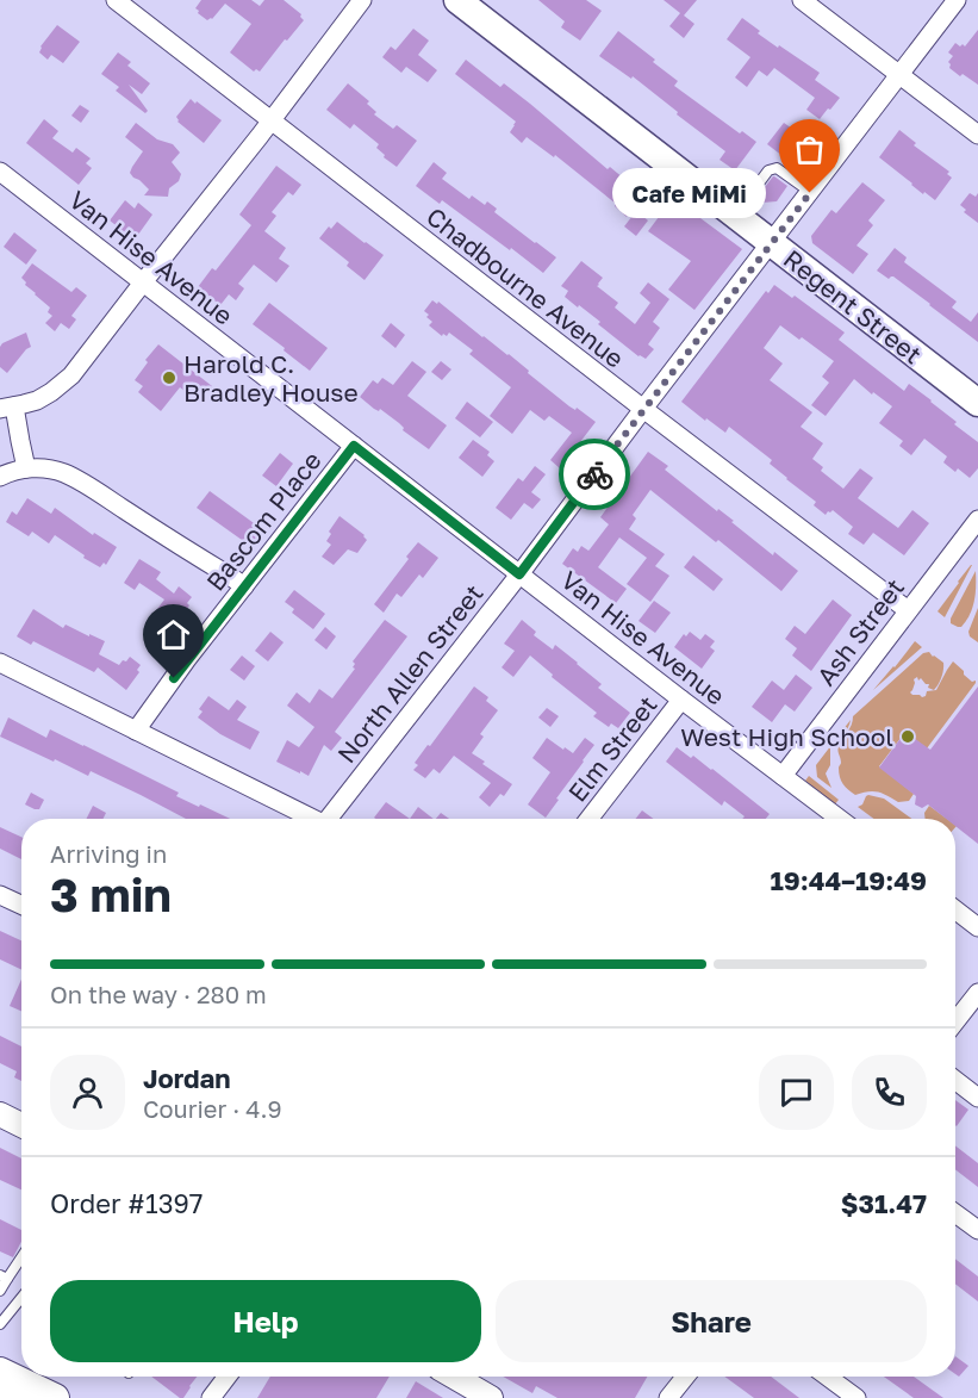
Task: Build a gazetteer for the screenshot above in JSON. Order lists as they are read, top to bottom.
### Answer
{
  "streets": {
    "main road": ["Regent Street"],
    "street": [
      "Van Hise Avenue",
      "Chadbourne Avenue",
      "Bascom Place",
      "Ash Street",
      "North Allen Street",
      "Elm Street"
    ]
  },
  "crossings": [
    ["Van Hise Avenue", "Bascom Place"],
    ["Van Hise Avenue", "Ash Street"],
    ["Van Hise Avenue", "North Allen Street"],
    ["Van Hise Avenue", "Elm Street"],
    ["Chadbourne Avenue", "Ash Street"],
    ["Chadbourne Avenue", "North Allen Street"],
    ["Regent Street", "North Allen Street"]
  ],
  "places": ["Cafe MiMi", "Harold C. Bradley House", "West High School"],
  "page": {
    "bubble": "Cafe MiMi",
    "heading": ["3 min", "Arriving in", "19:44–19:49"],
    "panel": [
      "Jordan",
      "Courier · 4.9",
      "Order #1397",
      "$31.47"
    ],
    "bar": "On the way · 280 m",
    "buttons": ["Help", "Share"]
  }
}
